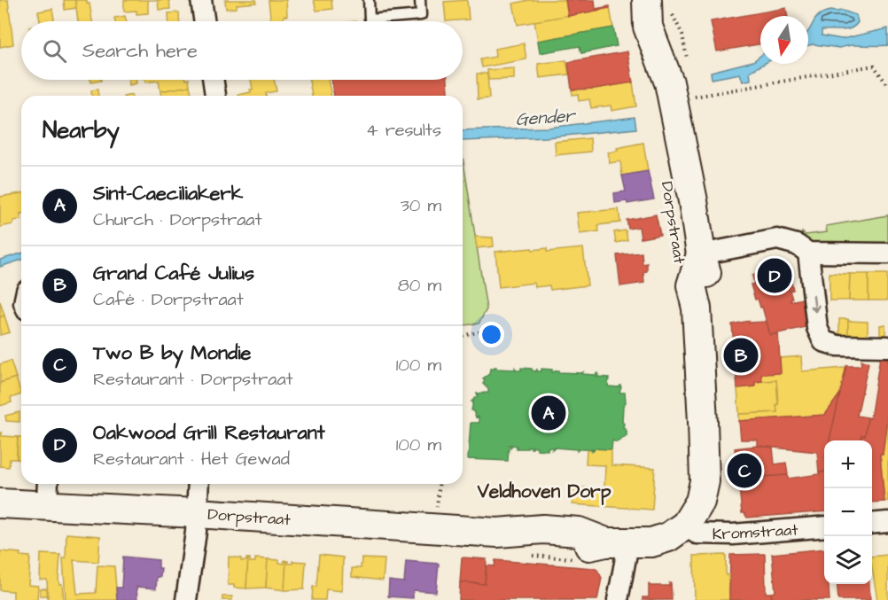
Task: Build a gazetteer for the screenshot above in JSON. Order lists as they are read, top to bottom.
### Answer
{
  "streets": {
    "street": ["Dorpstraat", "Kromstraat"]
  },
  "crossings": [
    ["Dorpstraat", "Kromstraat"]
  ],
  "districts": ["Veldhoven Dorp"],
  "water": ["Gender"],
  "north": "bottom",
  "page": {
    "search": "Search here",
    "heading": ["Nearby", "4 results"],
    "list": [
      {
        "mark": "A",
        "name": "Sint-Caeciliakerk",
        "note": "Church · Dorpstraat",
        "value": "30 m"
      },
      {
        "mark": "B",
        "name": "Grand Café Julius",
        "note": "Café · Dorpstraat",
        "value": "80 m"
      },
      {
        "mark": "C",
        "name": "Two B by Mondie",
        "note": "Restaurant · Dorpstraat",
        "value": "100 m"
      },
      {
        "mark": "D",
        "name": "Oakwood Grill Restaurant",
        "note": "Restaurant · Het Gewad",
        "value": "100 m"
      }
    ],
    "pins": [
      "D",
      "B",
      "A",
      "C"
    ],
    "map_buttons": ["+", "−"]
  }
}
